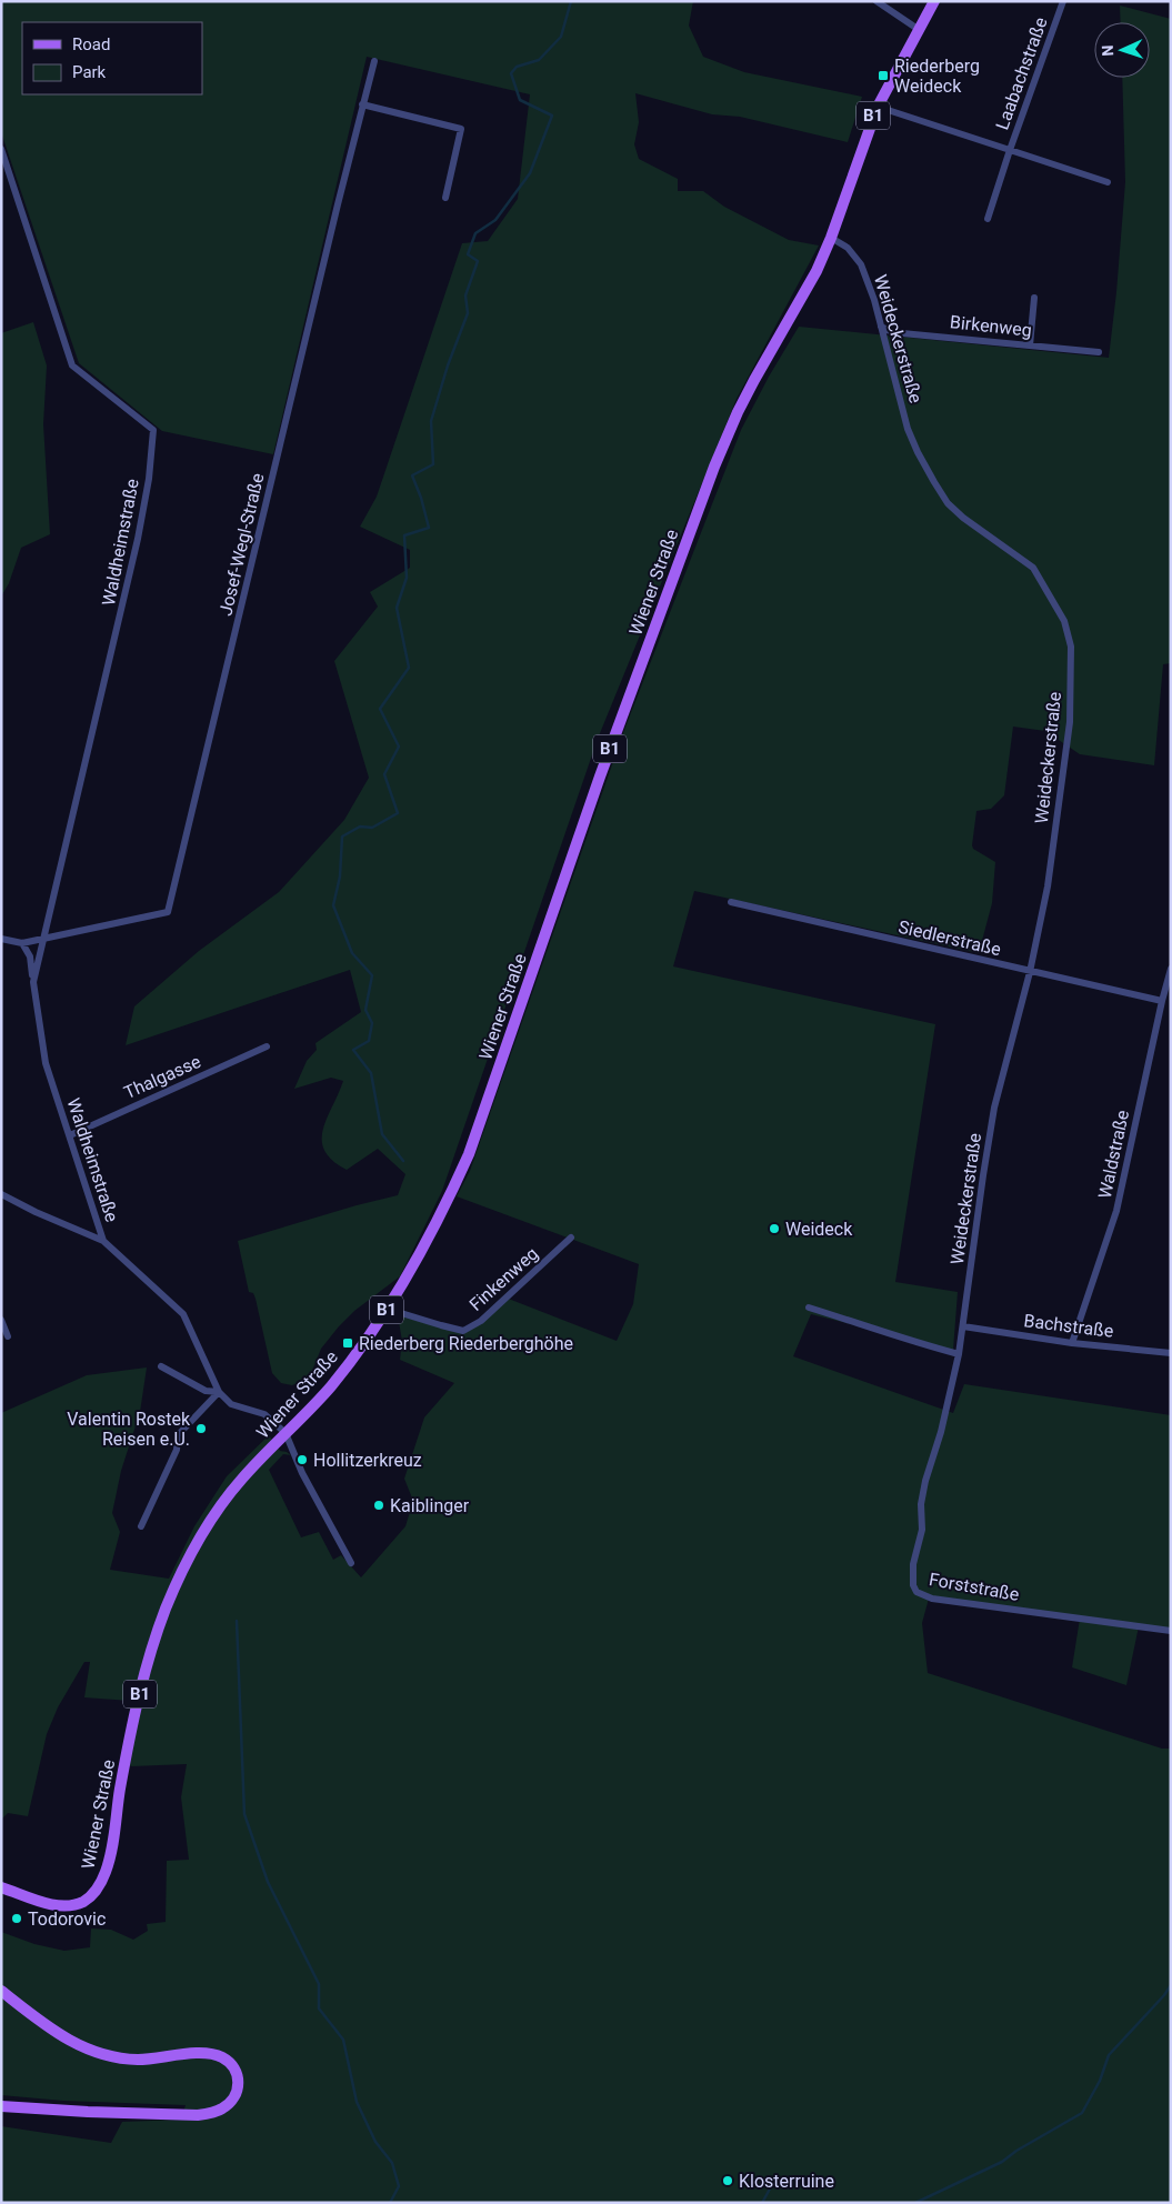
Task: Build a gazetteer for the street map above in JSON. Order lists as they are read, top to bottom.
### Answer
{
  "streets": {
    "main road": ["B1", "Wiener Straße"],
    "street": [
      "Laabachstraße",
      "Birkenweg",
      "Weideckerstraße",
      "Waldheimstraße",
      "Josef-Wegl-Straße",
      "Siedlerstraße",
      "Thalgasse",
      "Waldstraße",
      "Finkenweg",
      "Bachstraße",
      "Forststraße"
    ]
  },
  "crossings": [
    ["Laabachstraße", "Wiener Straße"],
    ["Birkenweg", "Weideckerstraße"],
    ["Weideckerstraße", "Wiener Straße"],
    ["Weideckerstraße", "Siedlerstraße"],
    ["Weideckerstraße", "Bachstraße"],
    ["Weideckerstraße", "Forststraße"],
    ["Waldheimstraße", "Josef-Wegl-Straße"],
    ["Waldheimstraße", "Thalgasse"],
    ["Wiener Straße", "Finkenweg"],
    ["Siedlerstraße", "Waldstraße"],
    ["Waldstraße", "Bachstraße"]
  ],
  "places": {
    "transit": ["Riederberg Weideck", "Riederberg Riederberghöhe"],
    "other": [
      "Weideck",
      "Valentin Rostek Reisen e.U.",
      "Hollitzerkreuz",
      "Kaiblinger",
      "Todorovic",
      "Klosterruine"
    ]
  },
  "legend": ["Road", "Park"],
  "north": "left"
}
